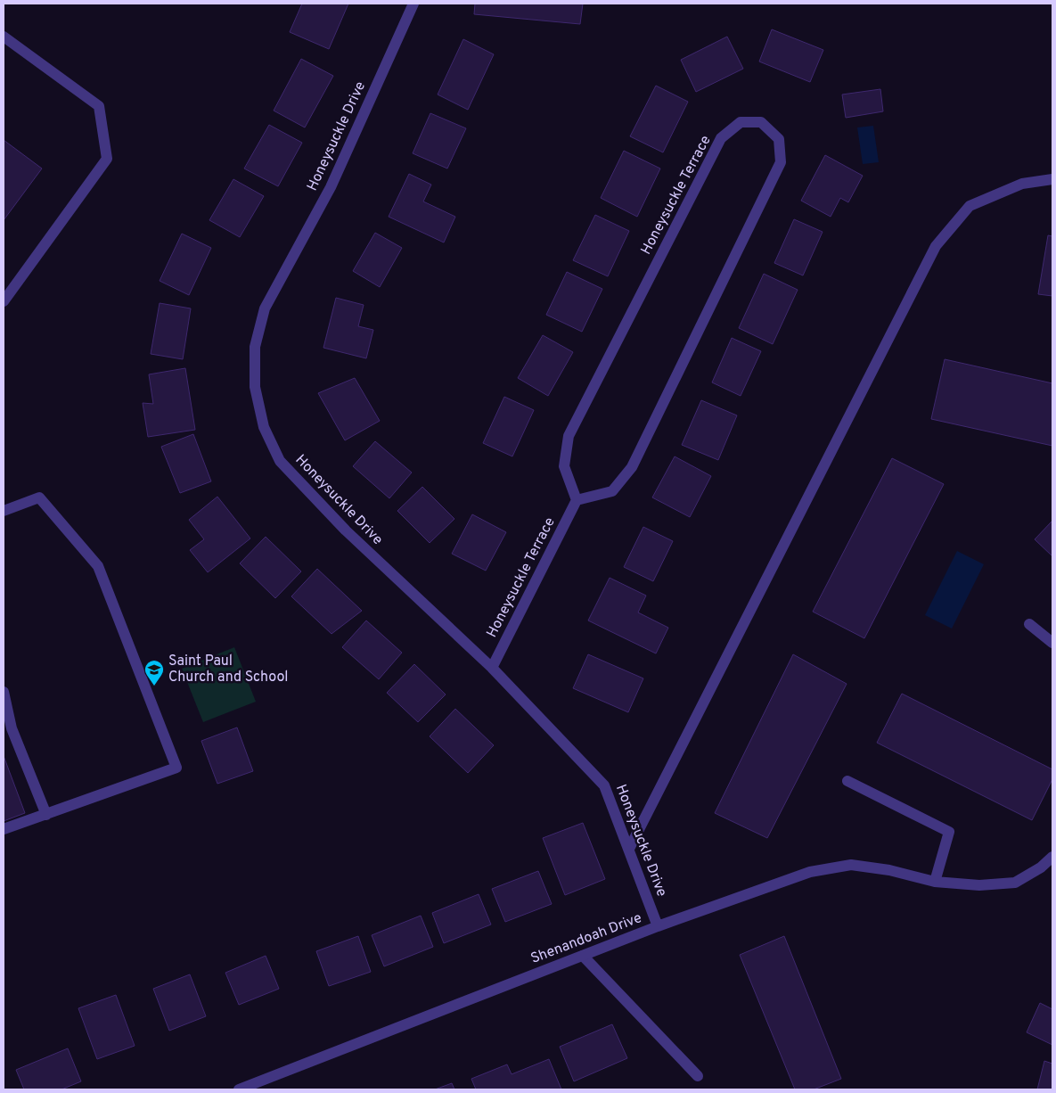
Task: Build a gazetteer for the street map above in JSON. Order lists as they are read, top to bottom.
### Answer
{
  "streets": {
    "street": ["Honeysuckle Drive", "Honeysuckle Terrace", "Shenandoah Drive"]
  },
  "crossings": [
    ["Honeysuckle Drive", "Honeysuckle Terrace"],
    ["Honeysuckle Drive", "Shenandoah Drive"]
  ],
  "places": {
    "school or university": ["Saint Paul Church and School"]
  }
}
